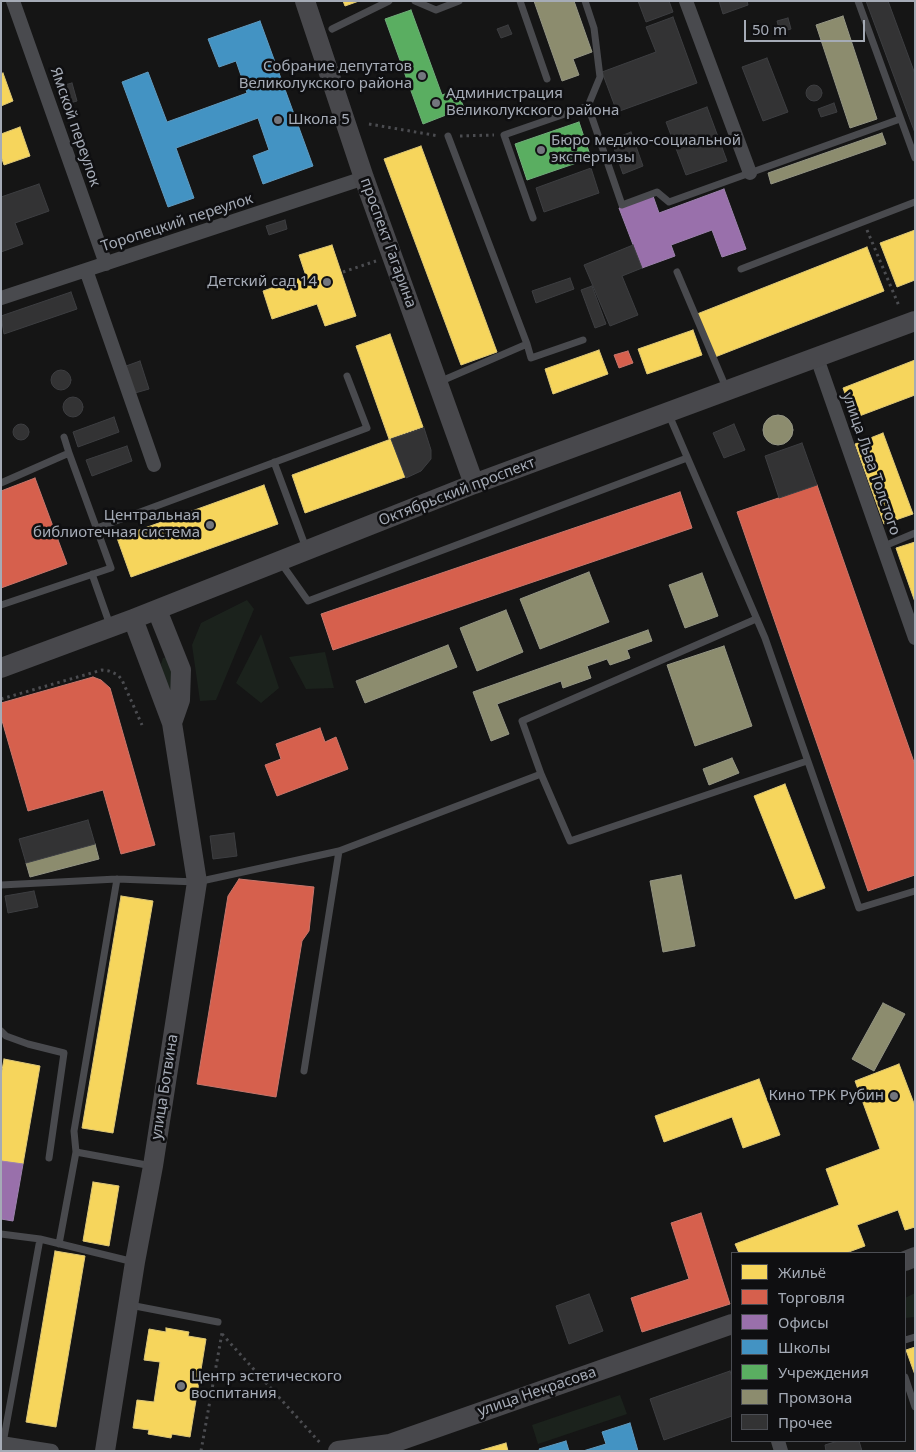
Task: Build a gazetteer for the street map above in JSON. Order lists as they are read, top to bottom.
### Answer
{
  "streets": {
    "main road": [
      "проспект Гагарина",
      "Октябрьский проспект",
      "улица Ботвина",
      "улица Некрасова"
    ],
    "street": ["Ямской переулок", "Торопецкий переулок", "улица Льва Толстого"]
  },
  "crossings": [
    ["Ямской переулок", "Торопецкий переулок"],
    ["Торопецкий переулок", "проспект Гагарина"],
    ["проспект Гагарина", "Октябрьский проспект"],
    ["улица Льва Толстого", "Октябрьский проспект"],
    ["Октябрьский проспект", "улица Ботвина"]
  ],
  "places": [
    "Собрание депутатов Великолукского района",
    "Администрация Великолукского района",
    "Школа 5",
    "Бюро медико-социальной экспертизы",
    "Детский сад 14",
    "Центральная библиотечная система",
    "Кино ТРК Рубин",
    "Центр эстетического воспитания"
  ],
  "legend": [
    "Жильё",
    "Торговля",
    "Офисы",
    "Школы",
    "Учреждения",
    "Промзона",
    "Прочее"
  ],
  "scale_bar": "50 m"
}
